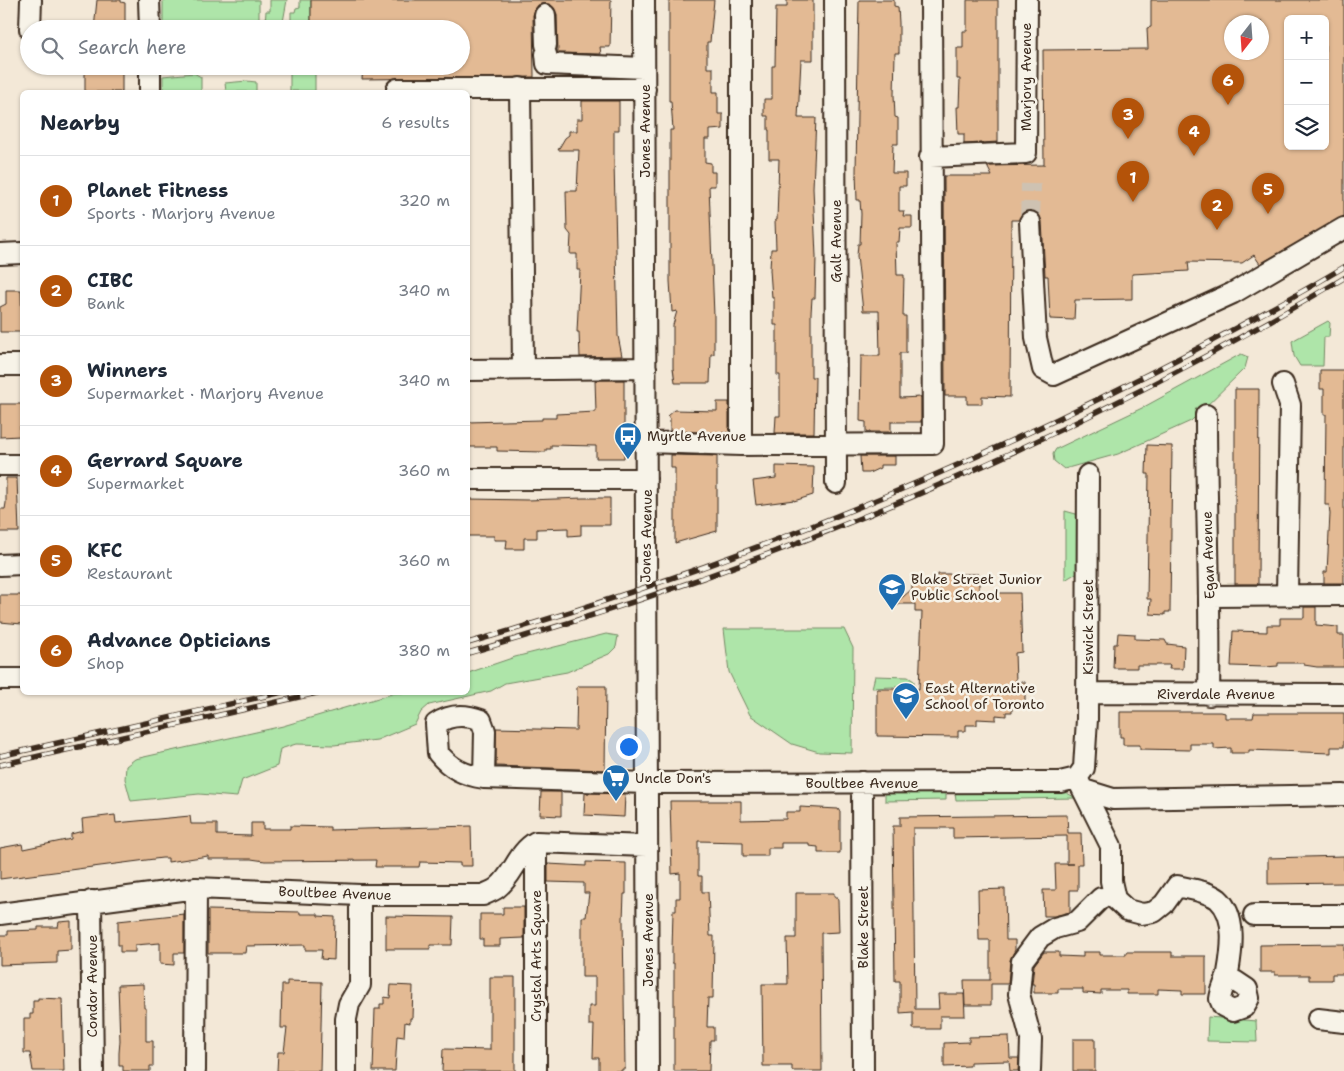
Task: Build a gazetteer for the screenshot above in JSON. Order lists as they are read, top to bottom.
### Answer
{
  "streets": {
    "street": [
      "Marjory Avenue",
      "Jones Avenue",
      "Galt Avenue",
      "Egan Avenue",
      "Kiswick Street",
      "Riverdale Avenue",
      "Boultbee Avenue",
      "Blake Street",
      "Crystal Arts Square",
      "Condor Avenue"
    ]
  },
  "crossings": [
    ["Jones Avenue", "Boultbee Avenue"],
    ["Egan Avenue", "Riverdale Avenue"],
    ["Kiswick Street", "Riverdale Avenue"],
    ["Kiswick Street", "Boultbee Avenue"],
    ["Boultbee Avenue", "Blake Street"],
    ["Boultbee Avenue", "Crystal Arts Square"],
    ["Boultbee Avenue", "Condor Avenue"]
  ],
  "places": {
    "bus stop": ["Myrtle Avenue"],
    "school or university": ["Blake Street Junior Public School", "East Alternative School of Toronto"],
    "supermarket": ["Uncle Don's"]
  },
  "north": "bottom",
  "page": {
    "map_buttons": ["+", "−"],
    "search": "Search here",
    "pins": [
      "6",
      "3",
      "4",
      "1",
      "5",
      "2"
    ],
    "heading": ["Nearby", "6 results"],
    "list": [
      {
        "mark": "1",
        "name": "Planet Fitness",
        "note": "Sports · Marjory Avenue",
        "value": "320 m"
      },
      {
        "mark": "2",
        "name": "CIBC",
        "note": "Bank",
        "value": "340 m"
      },
      {
        "mark": "3",
        "name": "Winners",
        "note": "Supermarket · Marjory Avenue",
        "value": "340 m"
      },
      {
        "mark": "4",
        "name": "Gerrard Square",
        "note": "Supermarket",
        "value": "360 m"
      },
      {
        "mark": "5",
        "name": "KFC",
        "note": "Restaurant",
        "value": "360 m"
      },
      {
        "mark": "6",
        "name": "Advance Opticians",
        "note": "Shop",
        "value": "380 m"
      }
    ]
  }
}
